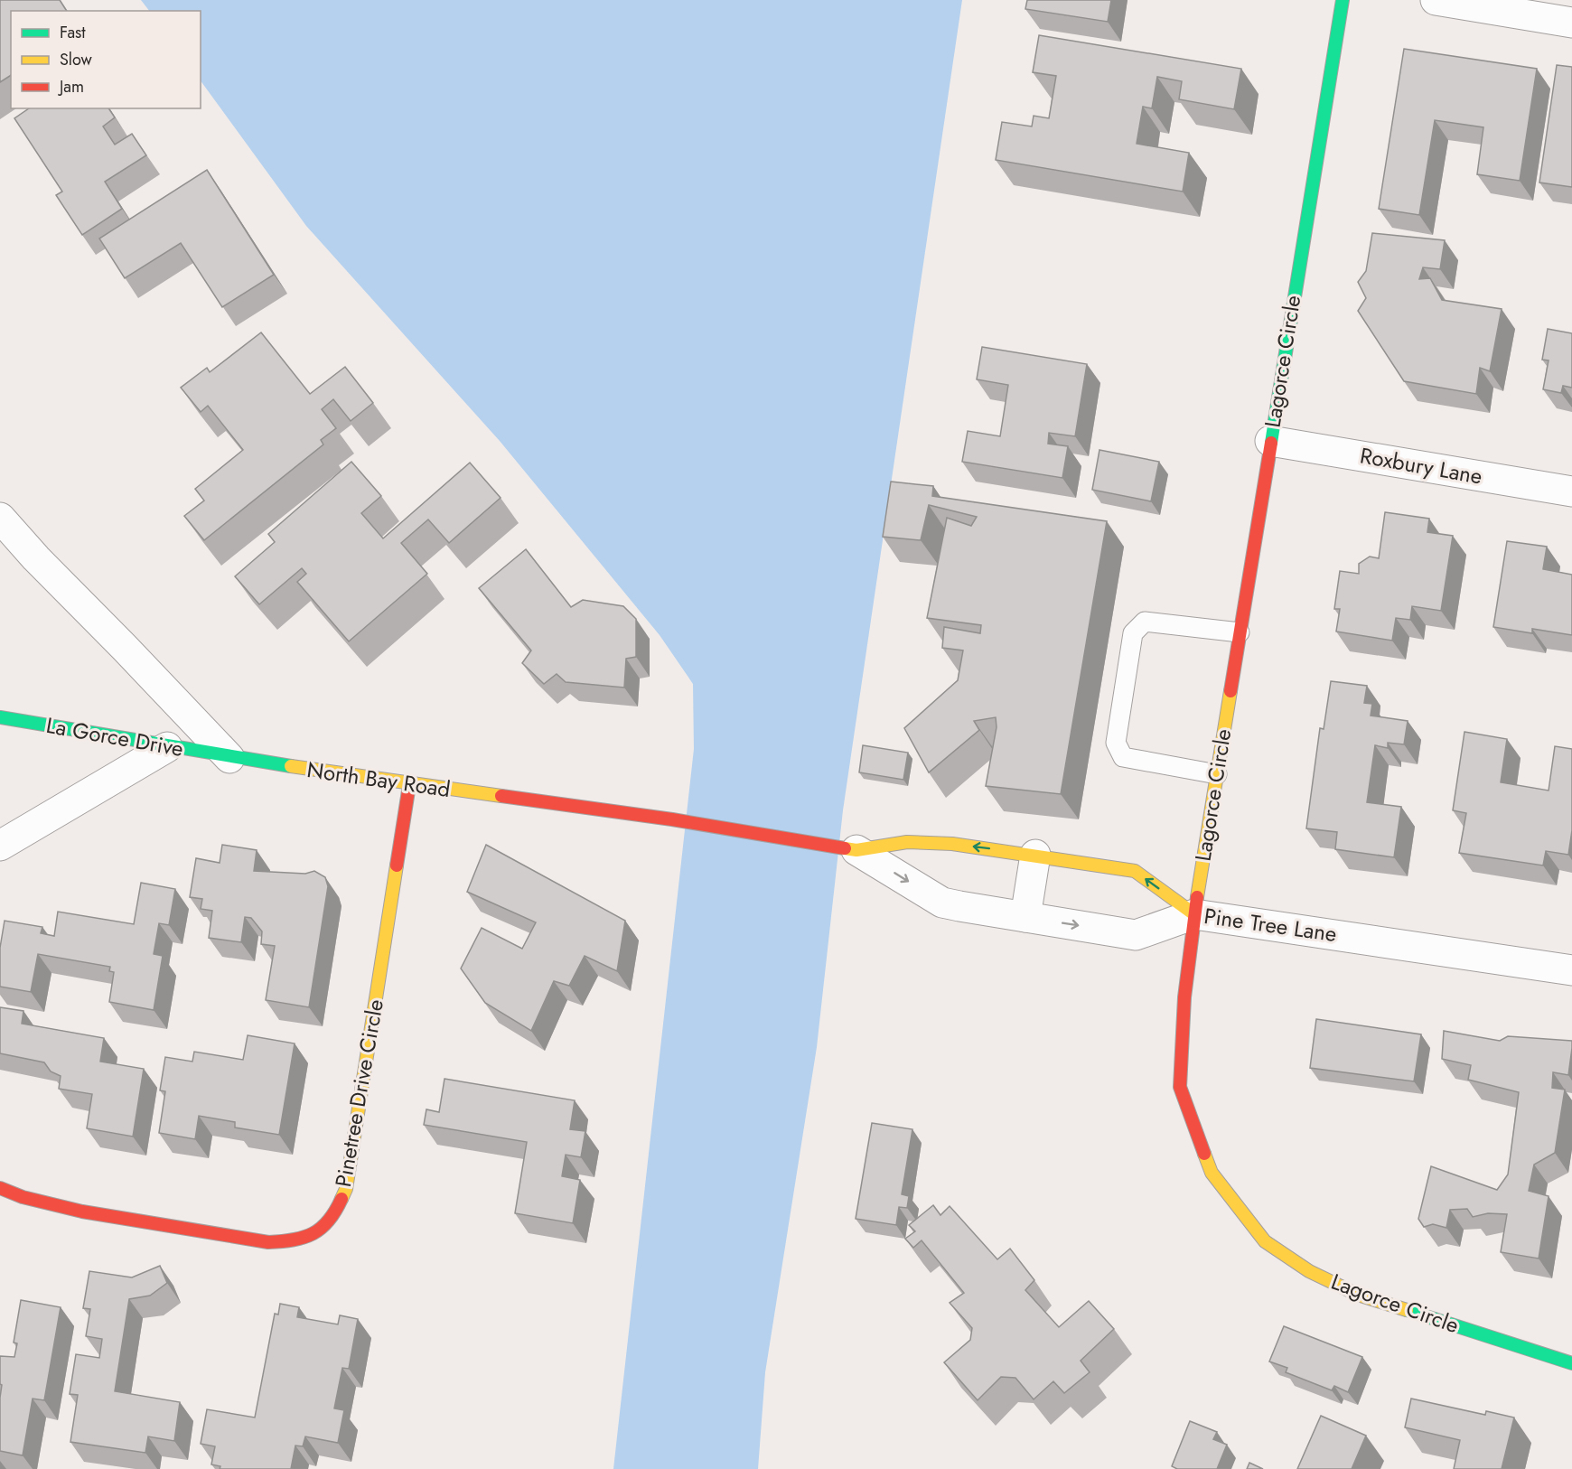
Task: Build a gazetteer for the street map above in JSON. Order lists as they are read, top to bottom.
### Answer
{
  "streets": {
    "street": [
      "Lagorce Circle",
      "Roxbury Lane",
      "La Gorce Drive",
      "North Bay Road",
      "Pine Tree Lane",
      "Pinetree Drive Circle"
    ]
  },
  "crossings": [
    ["Lagorce Circle", "Roxbury Lane"],
    ["Lagorce Circle", "North Bay Road"],
    ["Lagorce Circle", "Pine Tree Lane"],
    ["La Gorce Drive", "North Bay Road"],
    ["North Bay Road", "Pine Tree Lane"],
    ["North Bay Road", "Pinetree Drive Circle"]
  ],
  "one_way": ["Pine Tree Lane"],
  "legend": ["Fast", "Slow", "Jam"]
}
